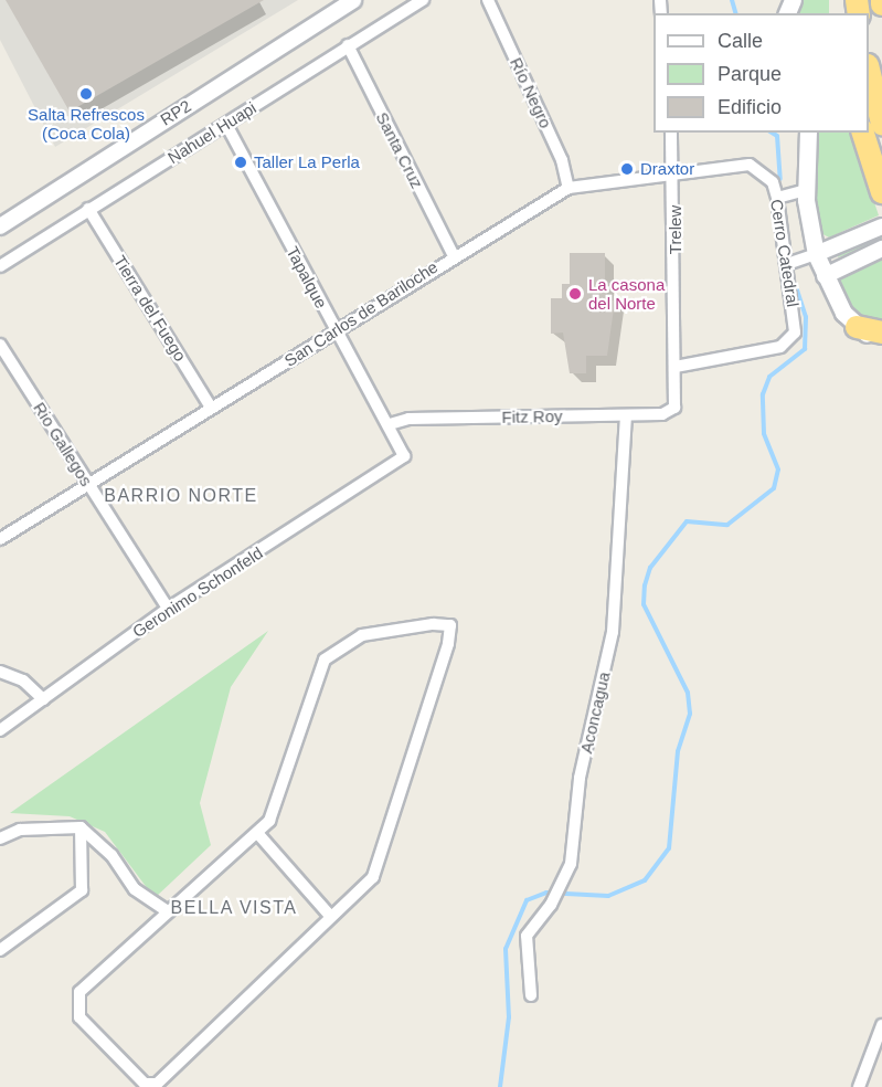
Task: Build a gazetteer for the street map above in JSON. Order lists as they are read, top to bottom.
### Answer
{
  "streets": {
    "street": [
      "Río Negro",
      "RP2",
      "Nahuel Huapi",
      "Santa Cruz",
      "Trelew",
      "Cerro Catedral",
      "Tapalque",
      "Tierra del Fuego",
      "San Carlos de Bariloche",
      "Fitz Roy",
      "Rio Gallegos",
      "Geronimo Schonfeld",
      "Aconcagua"
    ]
  },
  "crossings": [
    ["Río Negro", "San Carlos de Bariloche"],
    ["Nahuel Huapi", "Santa Cruz"],
    ["Nahuel Huapi", "Tapalque"],
    ["Nahuel Huapi", "Tierra del Fuego"],
    ["Santa Cruz", "San Carlos de Bariloche"],
    ["Trelew", "Cerro Catedral"],
    ["Trelew", "San Carlos de Bariloche"],
    ["Trelew", "Fitz Roy"],
    ["Cerro Catedral", "San Carlos de Bariloche"],
    ["Tapalque", "San Carlos de Bariloche"],
    ["Tapalque", "Fitz Roy"],
    ["Tapalque", "Geronimo Schonfeld"],
    ["Tierra del Fuego", "San Carlos de Bariloche"],
    ["San Carlos de Bariloche", "Rio Gallegos"],
    ["Fitz Roy", "Aconcagua"],
    ["Rio Gallegos", "Geronimo Schonfeld"]
  ],
  "districts": ["BARRIO NORTE", "BELLA VISTA"],
  "places": [
    "Salta Refrescos (Coca Cola)",
    "Taller La Perla",
    "Draxtor",
    "La casona del Norte"
  ],
  "legend": ["Calle", "Parque", "Edificio"]
}
